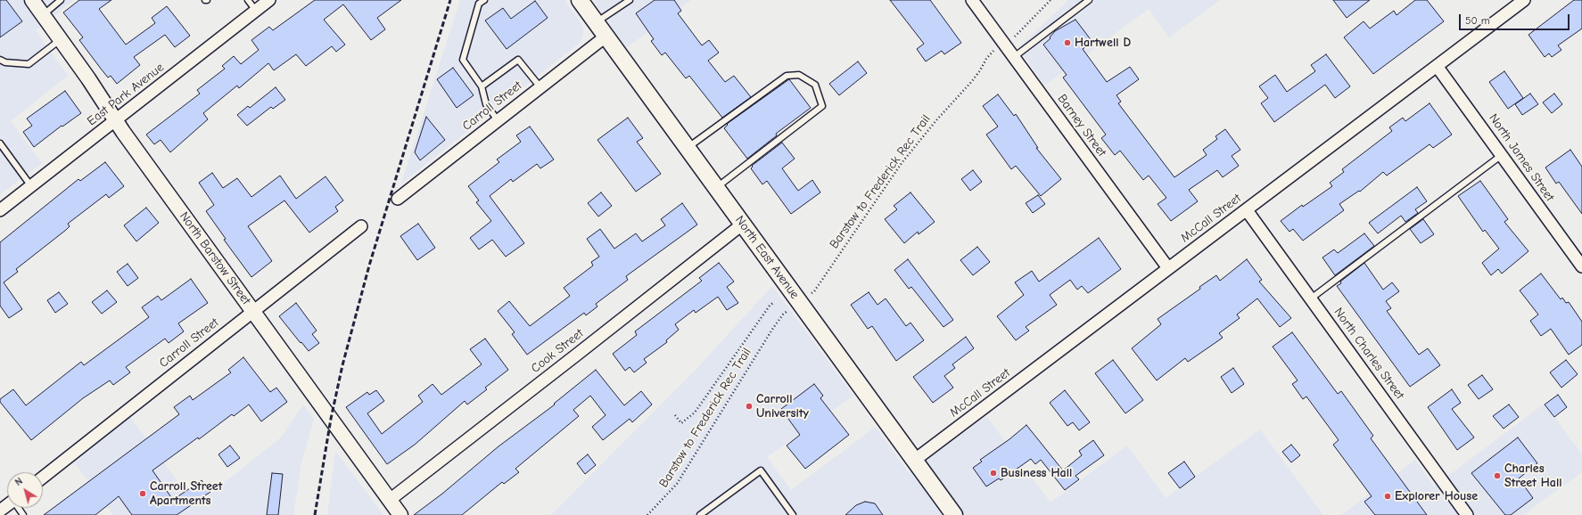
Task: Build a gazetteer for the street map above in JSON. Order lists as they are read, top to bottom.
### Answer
{
  "streets": {
    "main road": ["North East Avenue"],
    "street": [
      "East Park Avenue",
      "Carroll Street",
      "Barney Street",
      "North James Street",
      "McCall Street",
      "North Barstow Street",
      "Cook Street",
      "North Charles Street"
    ],
    "path": ["Barstow to Frederick Rec Trail"]
  },
  "crossings": [
    ["East Park Avenue", "North Barstow Street"],
    ["Carroll Street", "North East Avenue"],
    ["Carroll Street", "North Barstow Street"],
    ["Barney Street", "McCall Street"],
    ["North James Street", "McCall Street"],
    ["McCall Street", "North East Avenue"],
    ["McCall Street", "North Charles Street"],
    ["North East Avenue", "Cook Street"],
    ["North Barstow Street", "Cook Street"]
  ],
  "places": [
    "Hartwell D",
    "Carroll University",
    "Business Hall",
    "Charles Street Hall",
    "Carroll Street Apartments",
    "Explorer House"
  ],
  "scale_bar": "50 m",
  "north": "top left"
}
